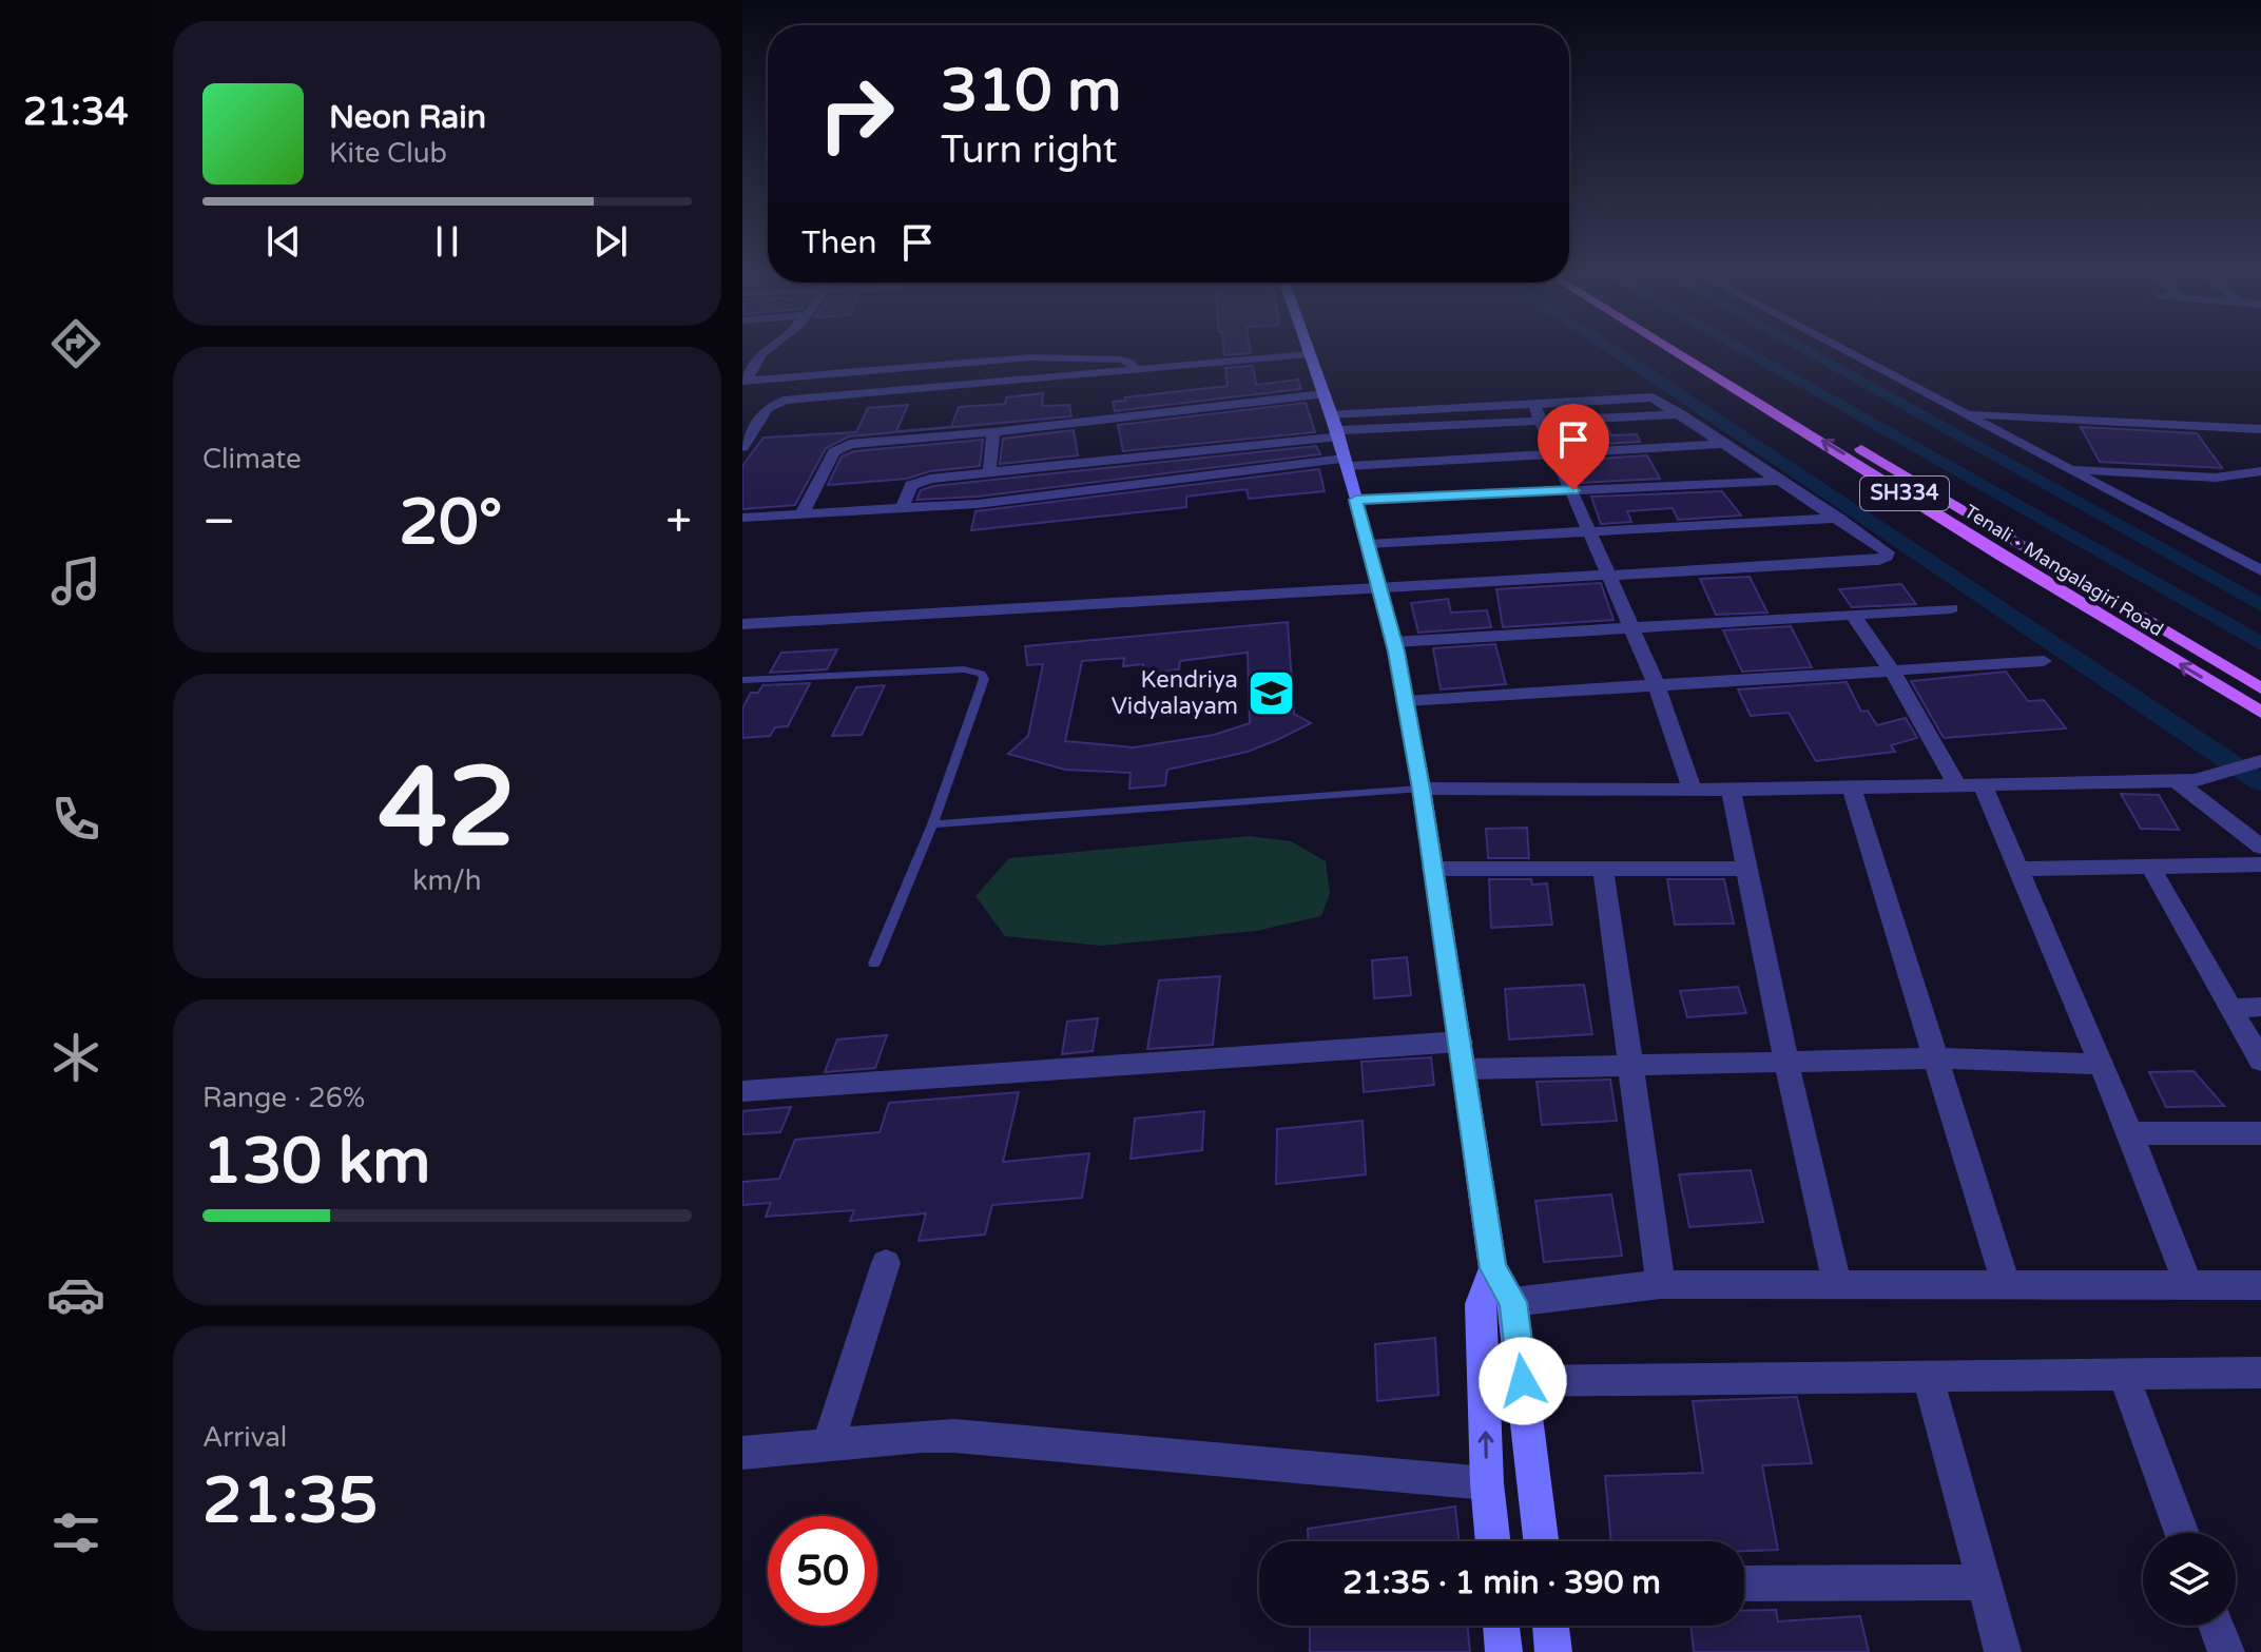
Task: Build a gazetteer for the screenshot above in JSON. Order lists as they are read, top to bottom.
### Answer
{
  "streets": {
    "main road": ["SH334", "Tenali - Mangalagiri Road"]
  },
  "places": {
    "school or university": ["Kendriya Vidyalayam"]
  },
  "page": {
    "tabs": "21:34",
    "turn": ["310 m", "Turn right"],
    "song": ["Neon Rain", "Kite Club"],
    "then": "Then",
    "tile": [
      "Climate",
      ["42", "km/h"],
      ["Range · 26%", "130 km"],
      ["Arrival", "21:35"]
    ],
    "heat": ["−", "20°", "+"],
    "limit": "50",
    "trip": "21:35 · 1 min · 390 m"
  }
}
